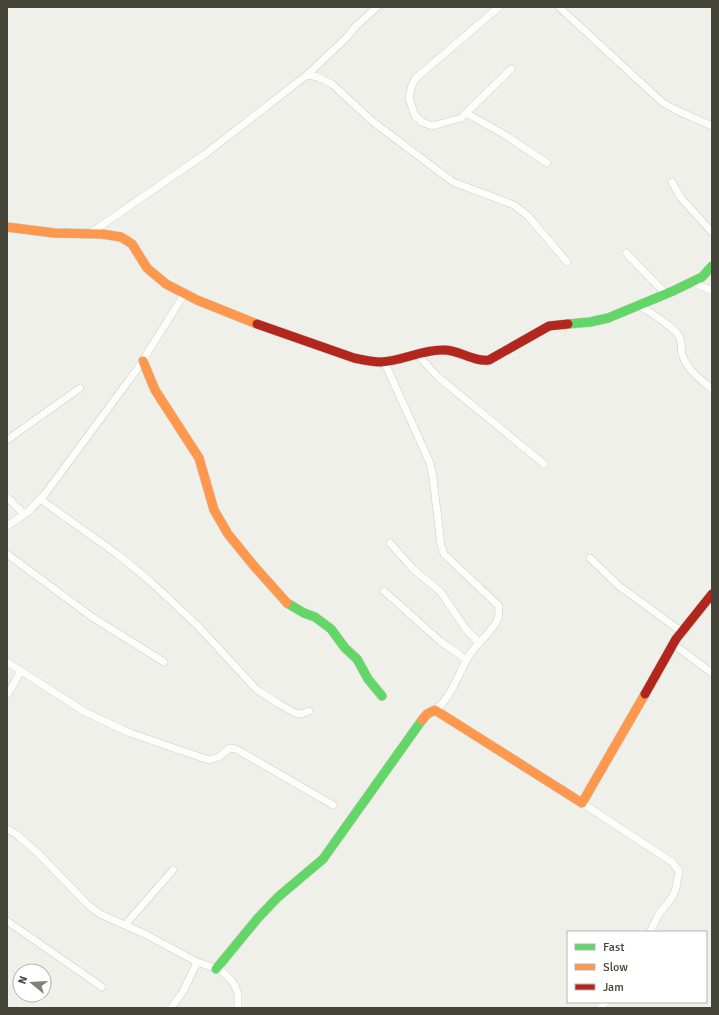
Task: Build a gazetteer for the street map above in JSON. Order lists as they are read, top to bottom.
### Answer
{
  "legend": ["Fast", "Slow", "Jam"],
  "north": "left"
}
